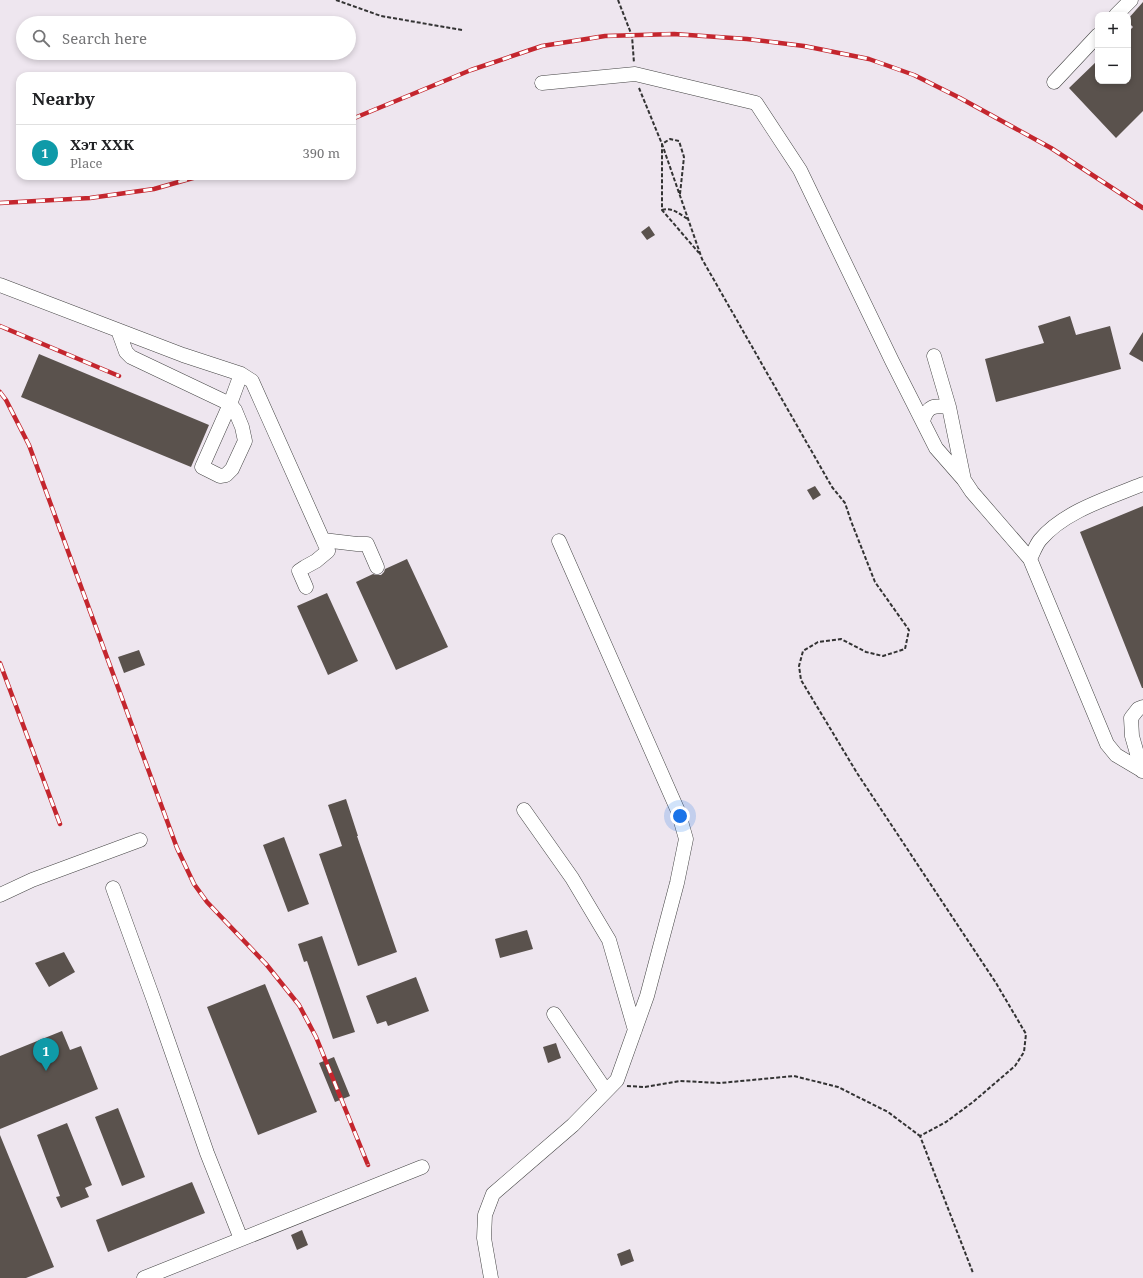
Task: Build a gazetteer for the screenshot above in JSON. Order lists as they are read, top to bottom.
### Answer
{
  "page": {
    "map_buttons": ["+", "−"],
    "search": "Search here",
    "heading": "Nearby",
    "list": [
      {
        "mark": "1",
        "name": "Хэт ХХК",
        "note": "Place",
        "value": "390 m"
      }
    ],
    "pins": "1"
  }
}
